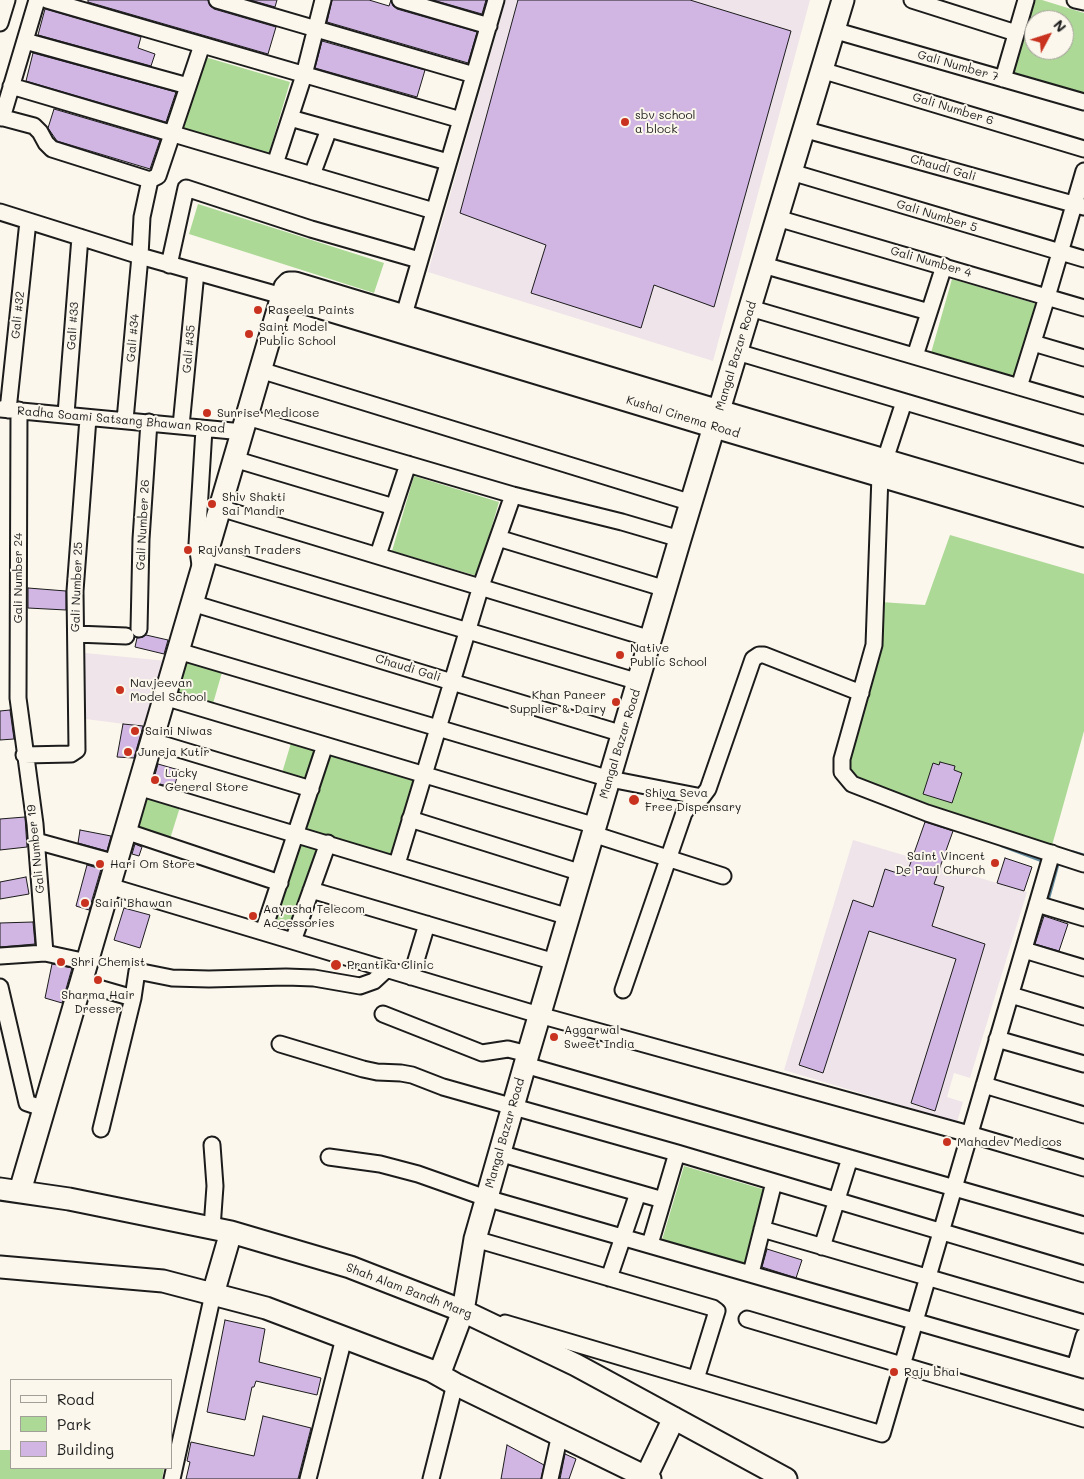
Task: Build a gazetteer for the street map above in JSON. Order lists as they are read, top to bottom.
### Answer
{
  "streets": {
    "street": [
      "Gali Number 7",
      "Gali Number 6",
      "Chaudi Gali",
      "Gali Number 5",
      "Gali Number 4",
      "Gali #32",
      "Gali #33",
      "Gali #34",
      "Gali #35",
      "Mangal Bazar Road",
      "Kushal Cinema Road",
      "Radha Soami Satsang Bhawan Road",
      "Gali Number 26",
      "Gali Number 24",
      "Gali Number 25",
      "Gali Number 19",
      "Shah Alam Bandh Marg"
    ]
  },
  "crossings": [
    ["Gali Number 7", "Mangal Bazar Road"],
    ["Gali Number 6", "Mangal Bazar Road"],
    ["Chaudi Gali", "Mangal Bazar Road"],
    ["Gali Number 5", "Mangal Bazar Road"],
    ["Gali Number 4", "Mangal Bazar Road"],
    ["Gali #32", "Radha Soami Satsang Bhawan Road"],
    ["Gali #32", "Gali Number 24"],
    ["Gali #33", "Radha Soami Satsang Bhawan Road"],
    ["Gali #34", "Radha Soami Satsang Bhawan Road"],
    ["Gali #35", "Radha Soami Satsang Bhawan Road"],
    ["Mangal Bazar Road", "Kushal Cinema Road"],
    ["Mangal Bazar Road", "Radha Soami Satsang Bhawan Road"],
    ["Mangal Bazar Road", "Shah Alam Bandh Marg"],
    ["Radha Soami Satsang Bhawan Road", "Gali Number 26"],
    ["Radha Soami Satsang Bhawan Road", "Gali Number 24"],
    ["Radha Soami Satsang Bhawan Road", "Gali Number 25"],
    ["Gali Number 26", "Gali Number 25"],
    ["Gali Number 24", "Gali Number 25"],
    ["Gali Number 24", "Gali Number 19"],
    ["Gali Number 25", "Gali Number 19"]
  ],
  "places": [
    "sbv school a block",
    "Raseela Paints",
    "Saint Model Public School",
    "Sunrise Medicose",
    "Shiv Shakti Sai Mandir",
    "Rajvansh Traders",
    "Native Public School",
    "Navjeevan Model School",
    "Khan Paneer Supplier & Dairy",
    "Saini Niwas",
    "Juneja Kutir",
    "Lucky General Store",
    "Shiva Seva Free Dispensary",
    "Saint Vincent De Paul Church",
    "Hari Om Store",
    "Saini Bhawan",
    "Aayasha Telecom Accessories",
    "Shri Chemist",
    "Prantika Clinic",
    "Sharma Hair Dresser",
    "Aggarwal Sweet India",
    "Mahadev Medicos",
    "Raju bhai"
  ],
  "legend": ["Road", "Park", "Building"],
  "north": "top right"
}
